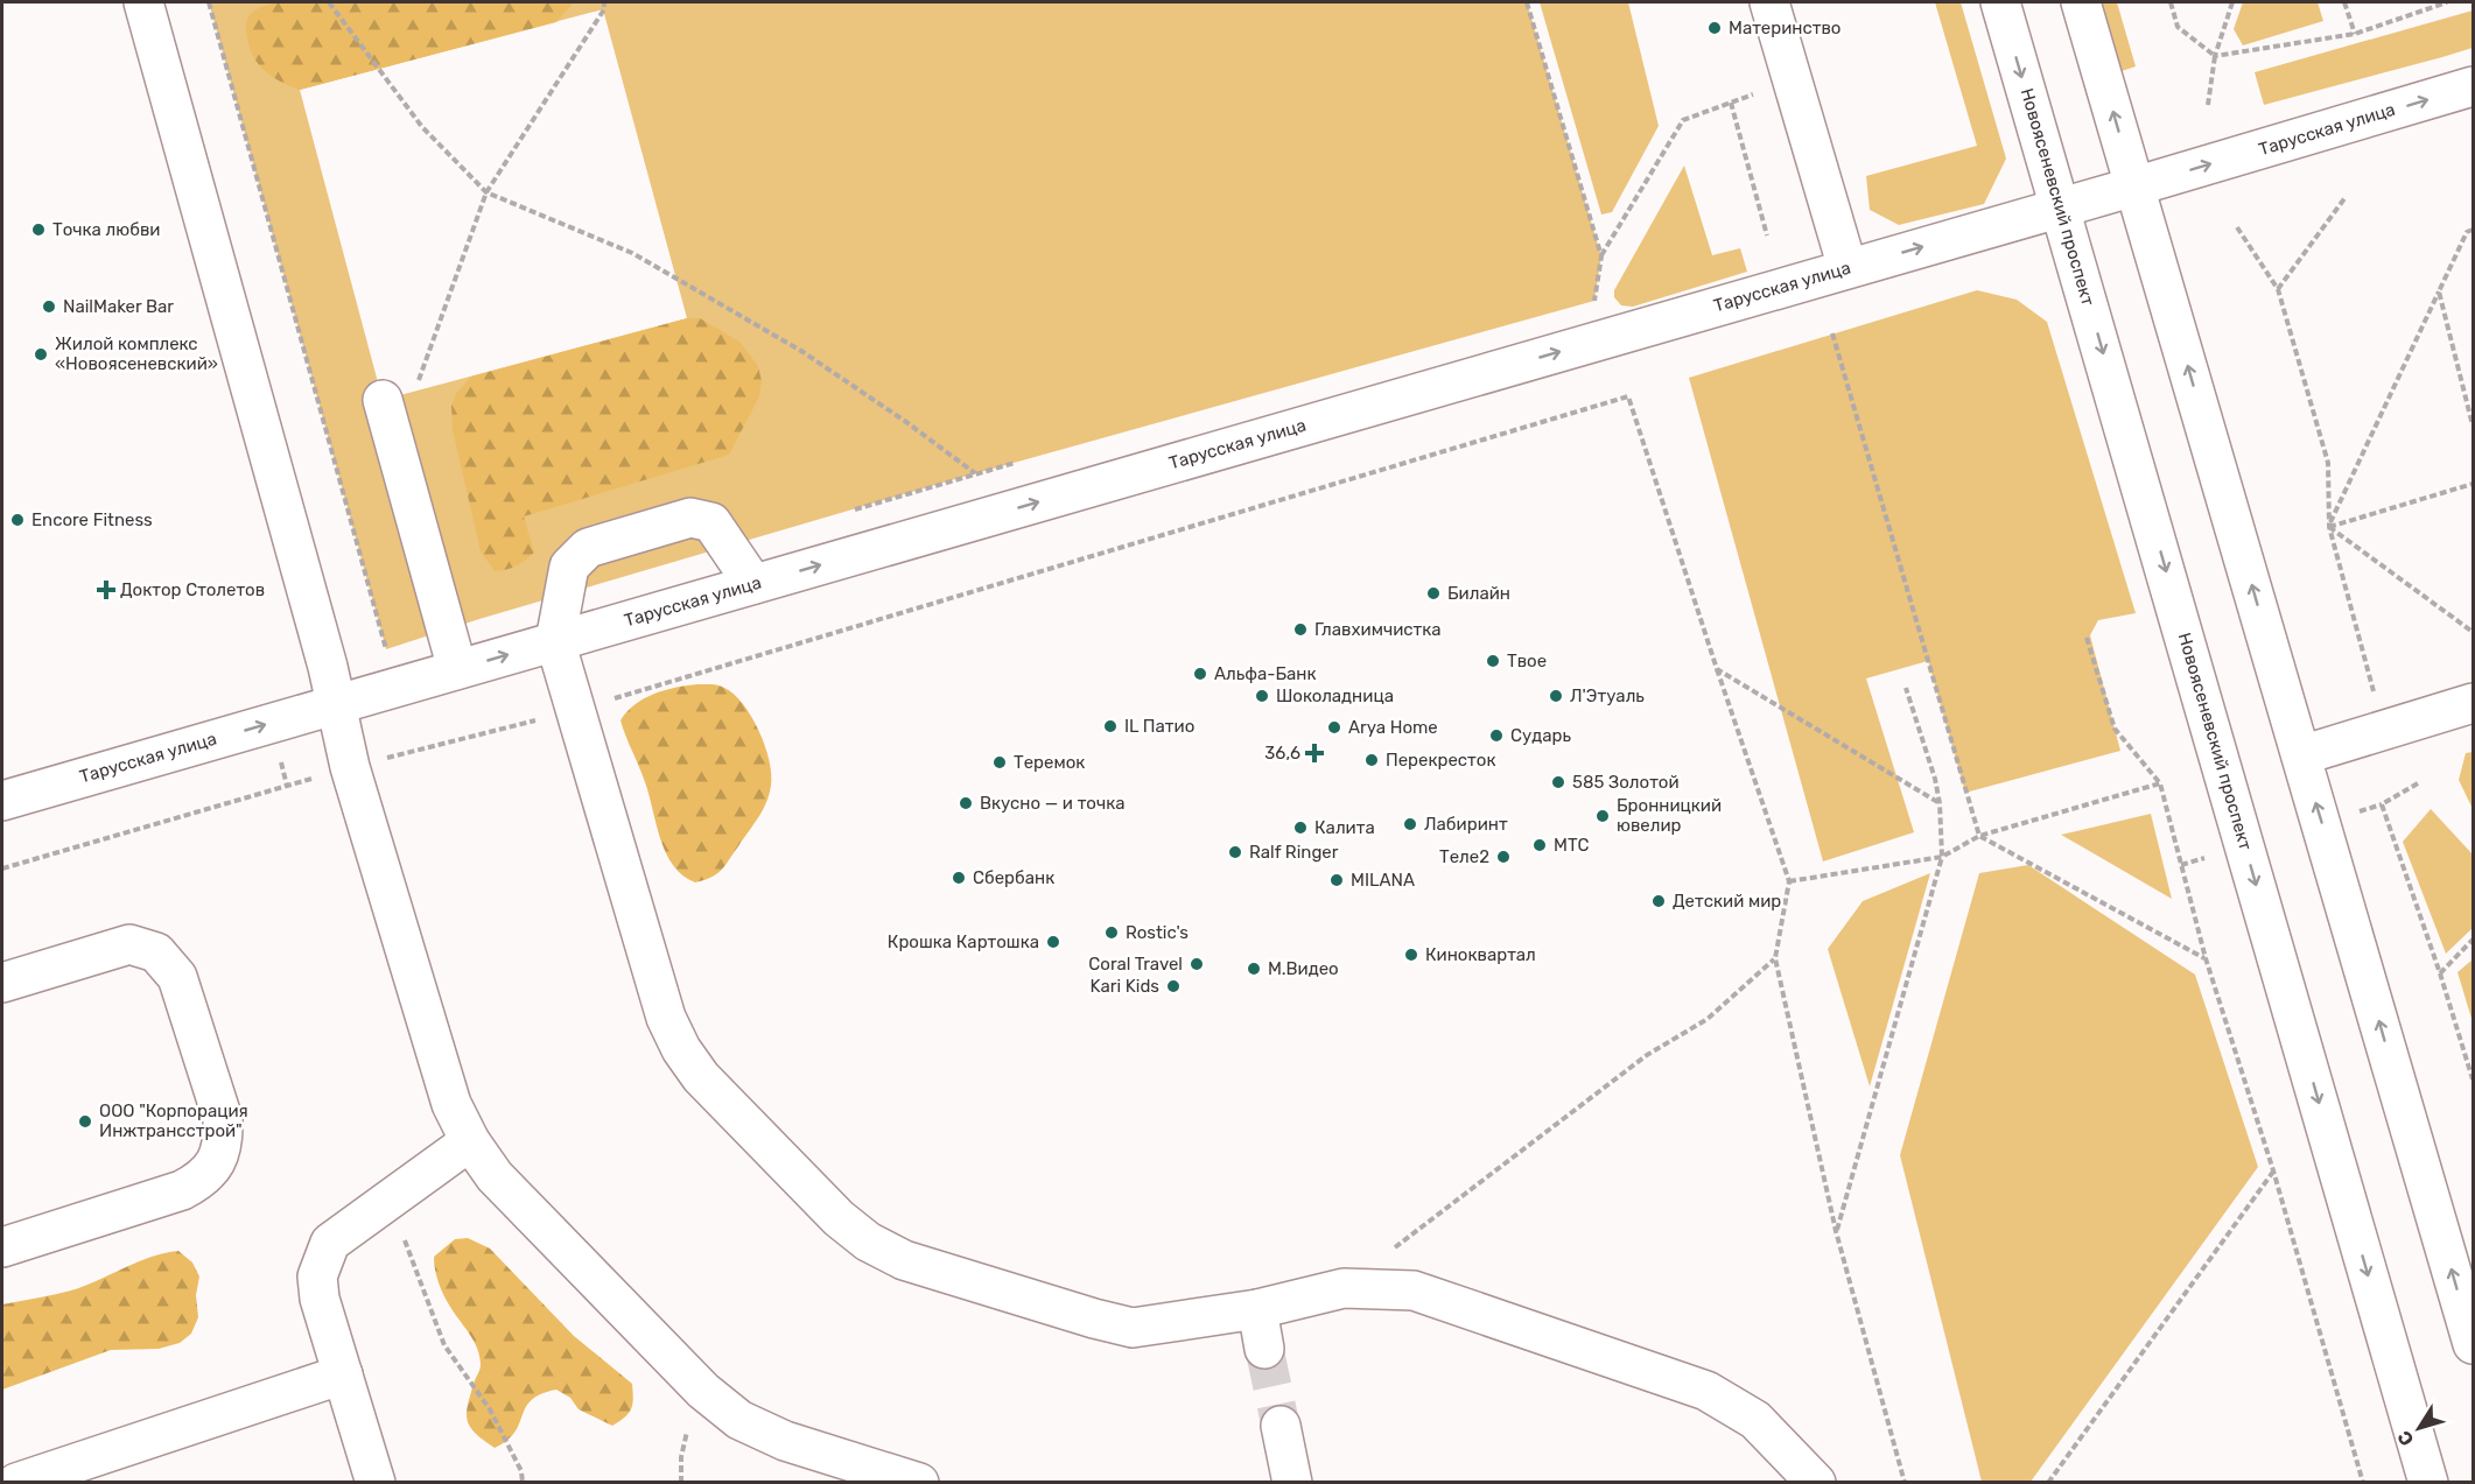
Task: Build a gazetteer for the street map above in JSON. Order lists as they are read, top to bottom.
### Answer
{
  "streets": {
    "main road": ["Тарусская улица", "Новоясеневский проспект"]
  },
  "crossings": [
    ["Тарусская улица", "Новоясеневский проспект"]
  ],
  "one_way": ["Тарусская улица"],
  "places": {
    "other": [
      "Материнство",
      "Точка любви",
      "NailMaker Bar",
      "Жилой комплекс «Новоясеневский»",
      "Encore Fitness",
      "Билайн",
      "Главхимчистка",
      "Твое",
      "Альфа-Банк",
      "Шоколадница",
      "Л'Этуаль",
      "IL Патио",
      "Arya Home",
      "Сударь",
      "Перекресток",
      "Теремок",
      "585 Золотой",
      "Вкусно — и точка",
      "Бронницкий ювелир",
      "Лабиринт",
      "Калита",
      "МТС",
      "Ralf Ringer",
      "Теле2",
      "Сбербанк",
      "MILANA",
      "Детский мир",
      "Rostic's",
      "Крошка Картошка",
      "Киноквартал",
      "Coral Travel",
      "М.Видео",
      "Kari Kids",
      "ООО \"Корпорация Инжтрансстрой\""
    ],
    "health": ["Доктор Столетов", "36,6"]
  },
  "north": "bottom left"
}
